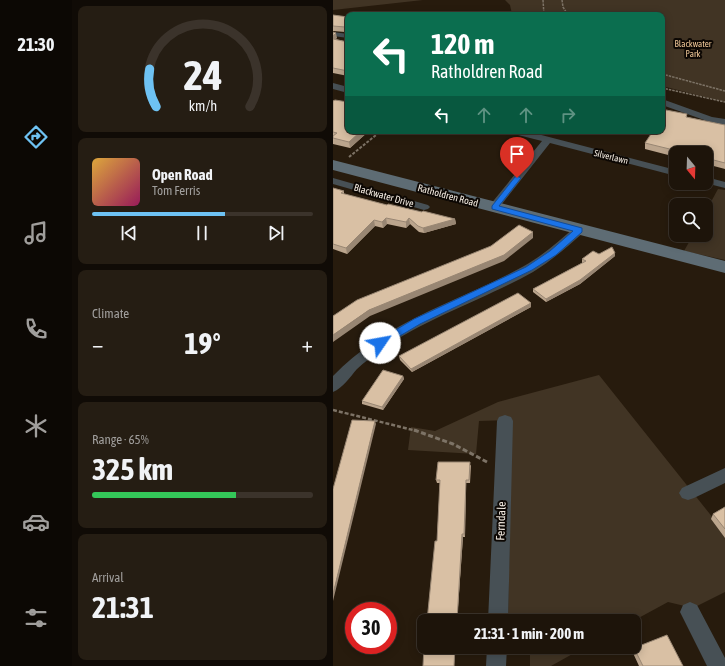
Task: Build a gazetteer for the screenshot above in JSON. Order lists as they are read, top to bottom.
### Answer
{
  "streets": {
    "street": [
      "Silverlawn",
      "Blackwater Drive",
      "Ratholdren Road",
      "Ferndale"
    ]
  },
  "crossings": [
    ["Blackwater Drive", "Ratholdren Road"]
  ],
  "parks": ["Blackwater Park"],
  "north": "bottom",
  "page": {
    "tabs": "21:30",
    "turn": ["120 m", "Ratholdren Road"],
    "song": ["Open Road", "Tom Ferris"],
    "tile": [
      "Climate",
      ["Range · 65%", "325 km"],
      ["Arrival", "21:31"]
    ],
    "heat": ["−", "19°", "+"],
    "limit": "30",
    "trip": "21:31 · 1 min · 200 m",
    "gauge": ["24", "km/h"]
  }
}
